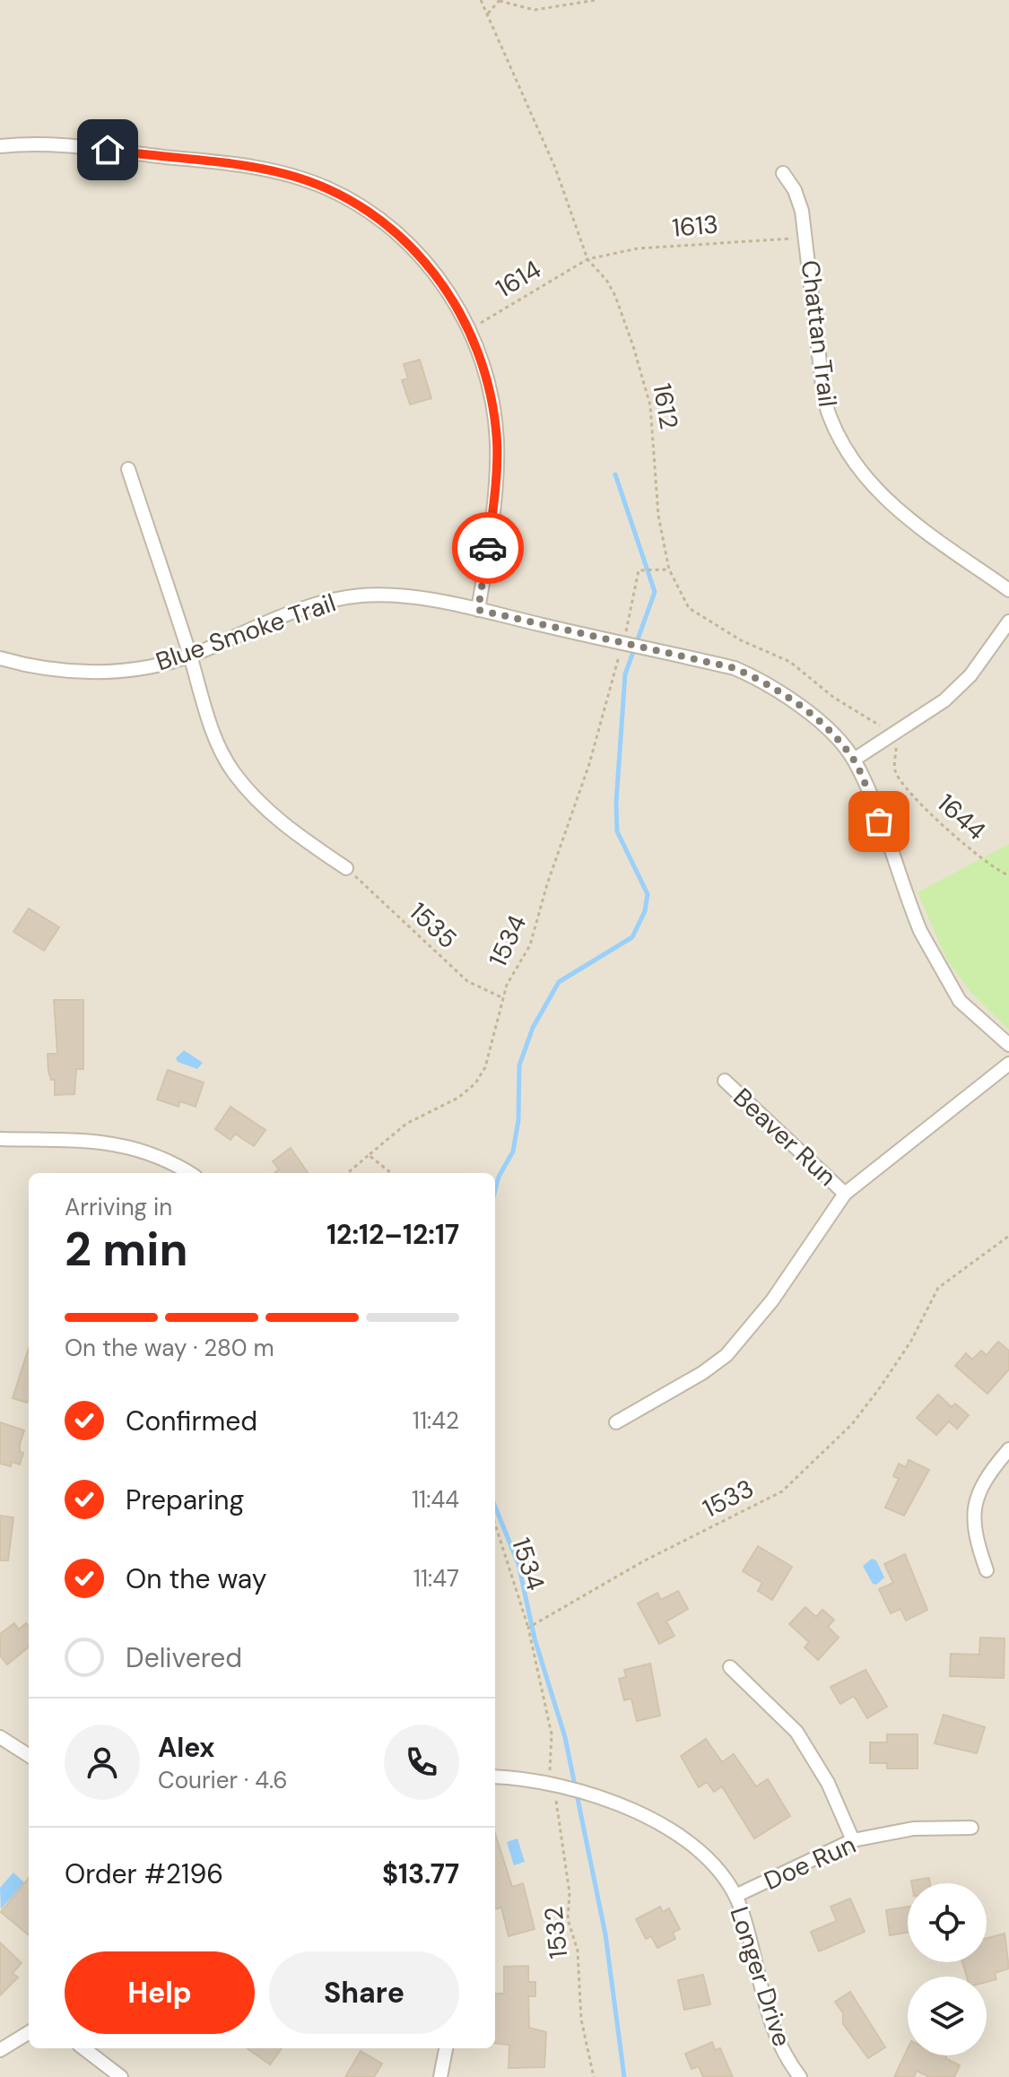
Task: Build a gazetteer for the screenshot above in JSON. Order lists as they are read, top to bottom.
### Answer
{
  "streets": {
    "street": [
      "Chattan Trail",
      "Blue Smoke Trail",
      "Beaver Run",
      "Doe Run",
      "Longer Drive"
    ],
    "path": [
      "1613",
      "1614",
      "1612",
      "1644",
      "1535",
      "1534",
      "1533",
      "1532"
    ]
  },
  "crossings": [
    ["1613", "1614"],
    ["1613", "Chattan Trail"],
    ["1613", "1612"],
    ["1614", "1612"],
    ["1612", "1644"],
    ["1612", "1534"],
    ["Blue Smoke Trail", "1534"],
    ["1535", "1534"],
    ["1534", "1533"],
    ["Doe Run", "Longer Drive"],
    ["1532", "Longer Drive"]
  ],
  "page": {
    "heading": ["2 min", "Arriving in", "12:12–12:17"],
    "panel": [
      "Alex",
      "Courier · 4.6",
      "Order #2196",
      "$13.77"
    ],
    "bar": "On the way · 280 m",
    "list": [
      ["Confirmed", "11:42"],
      ["Preparing", "11:44"],
      ["On the way", "11:47"],
      "Delivered"
    ],
    "buttons": ["Help", "Share"]
  }
}
